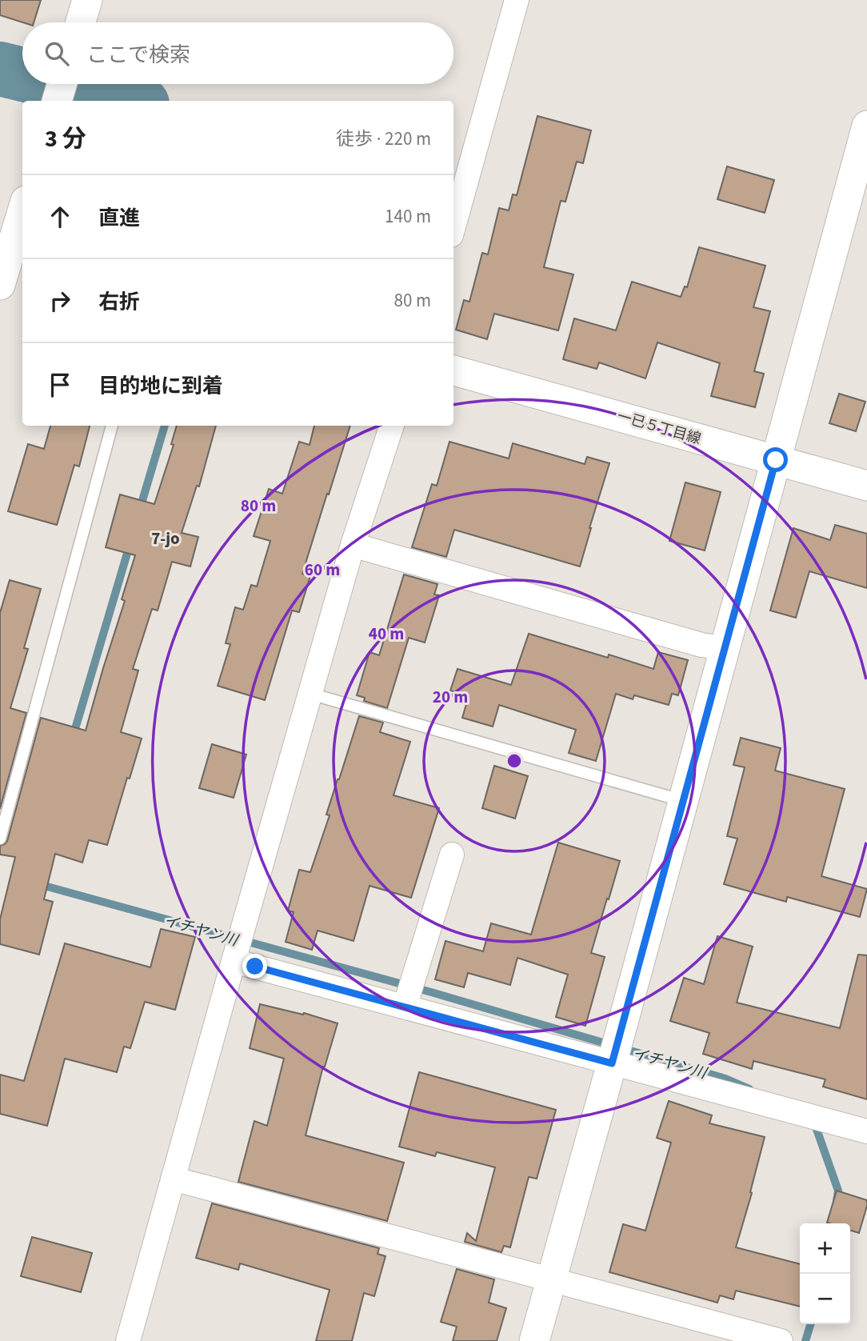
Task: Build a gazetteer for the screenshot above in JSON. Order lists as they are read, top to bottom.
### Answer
{
  "streets": {
    "street": ["一已５丁目線"]
  },
  "districts": ["7-jo"],
  "water": ["イチヤン川"],
  "page": {
    "search": "ここで検索",
    "heading": ["3 分", "徒歩 · 220 m"],
    "list": [
      ["直進", "140 m"],
      ["右折", "80 m"],
      "目的地に到着"
    ],
    "map_buttons": ["+", "−"]
  },
  "rings": [
    "80 m",
    "60 m",
    "40 m",
    "20 m"
  ]
}
